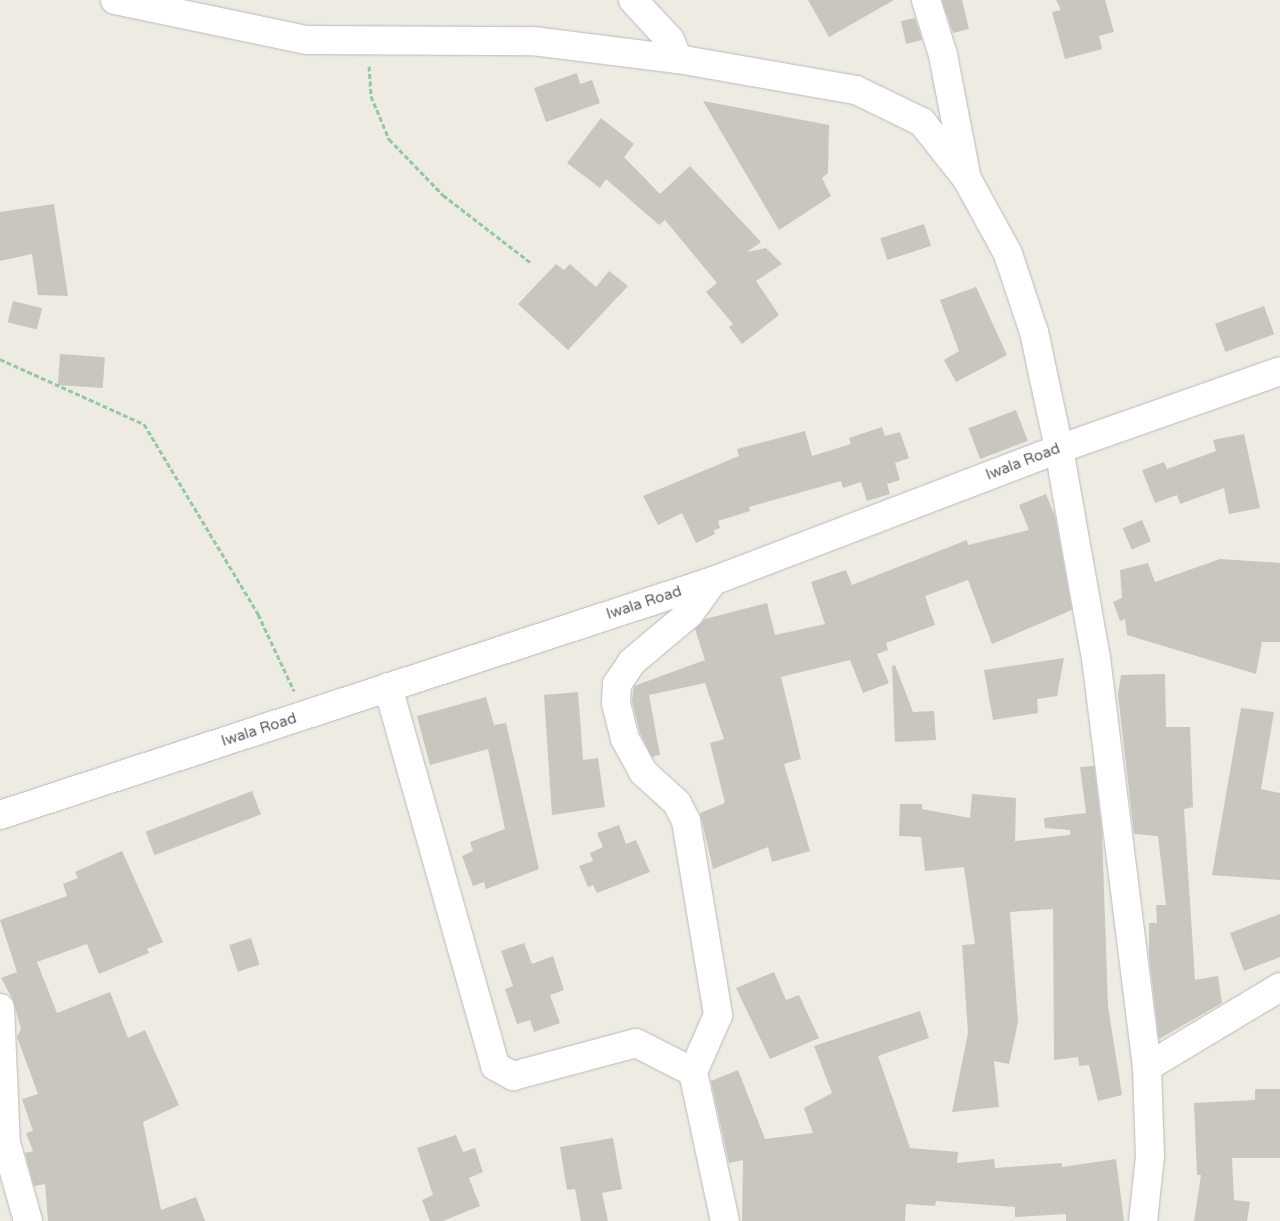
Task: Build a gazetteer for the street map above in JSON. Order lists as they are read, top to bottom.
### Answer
{
  "streets": {
    "street": ["Iwala Road"]
  }
}
